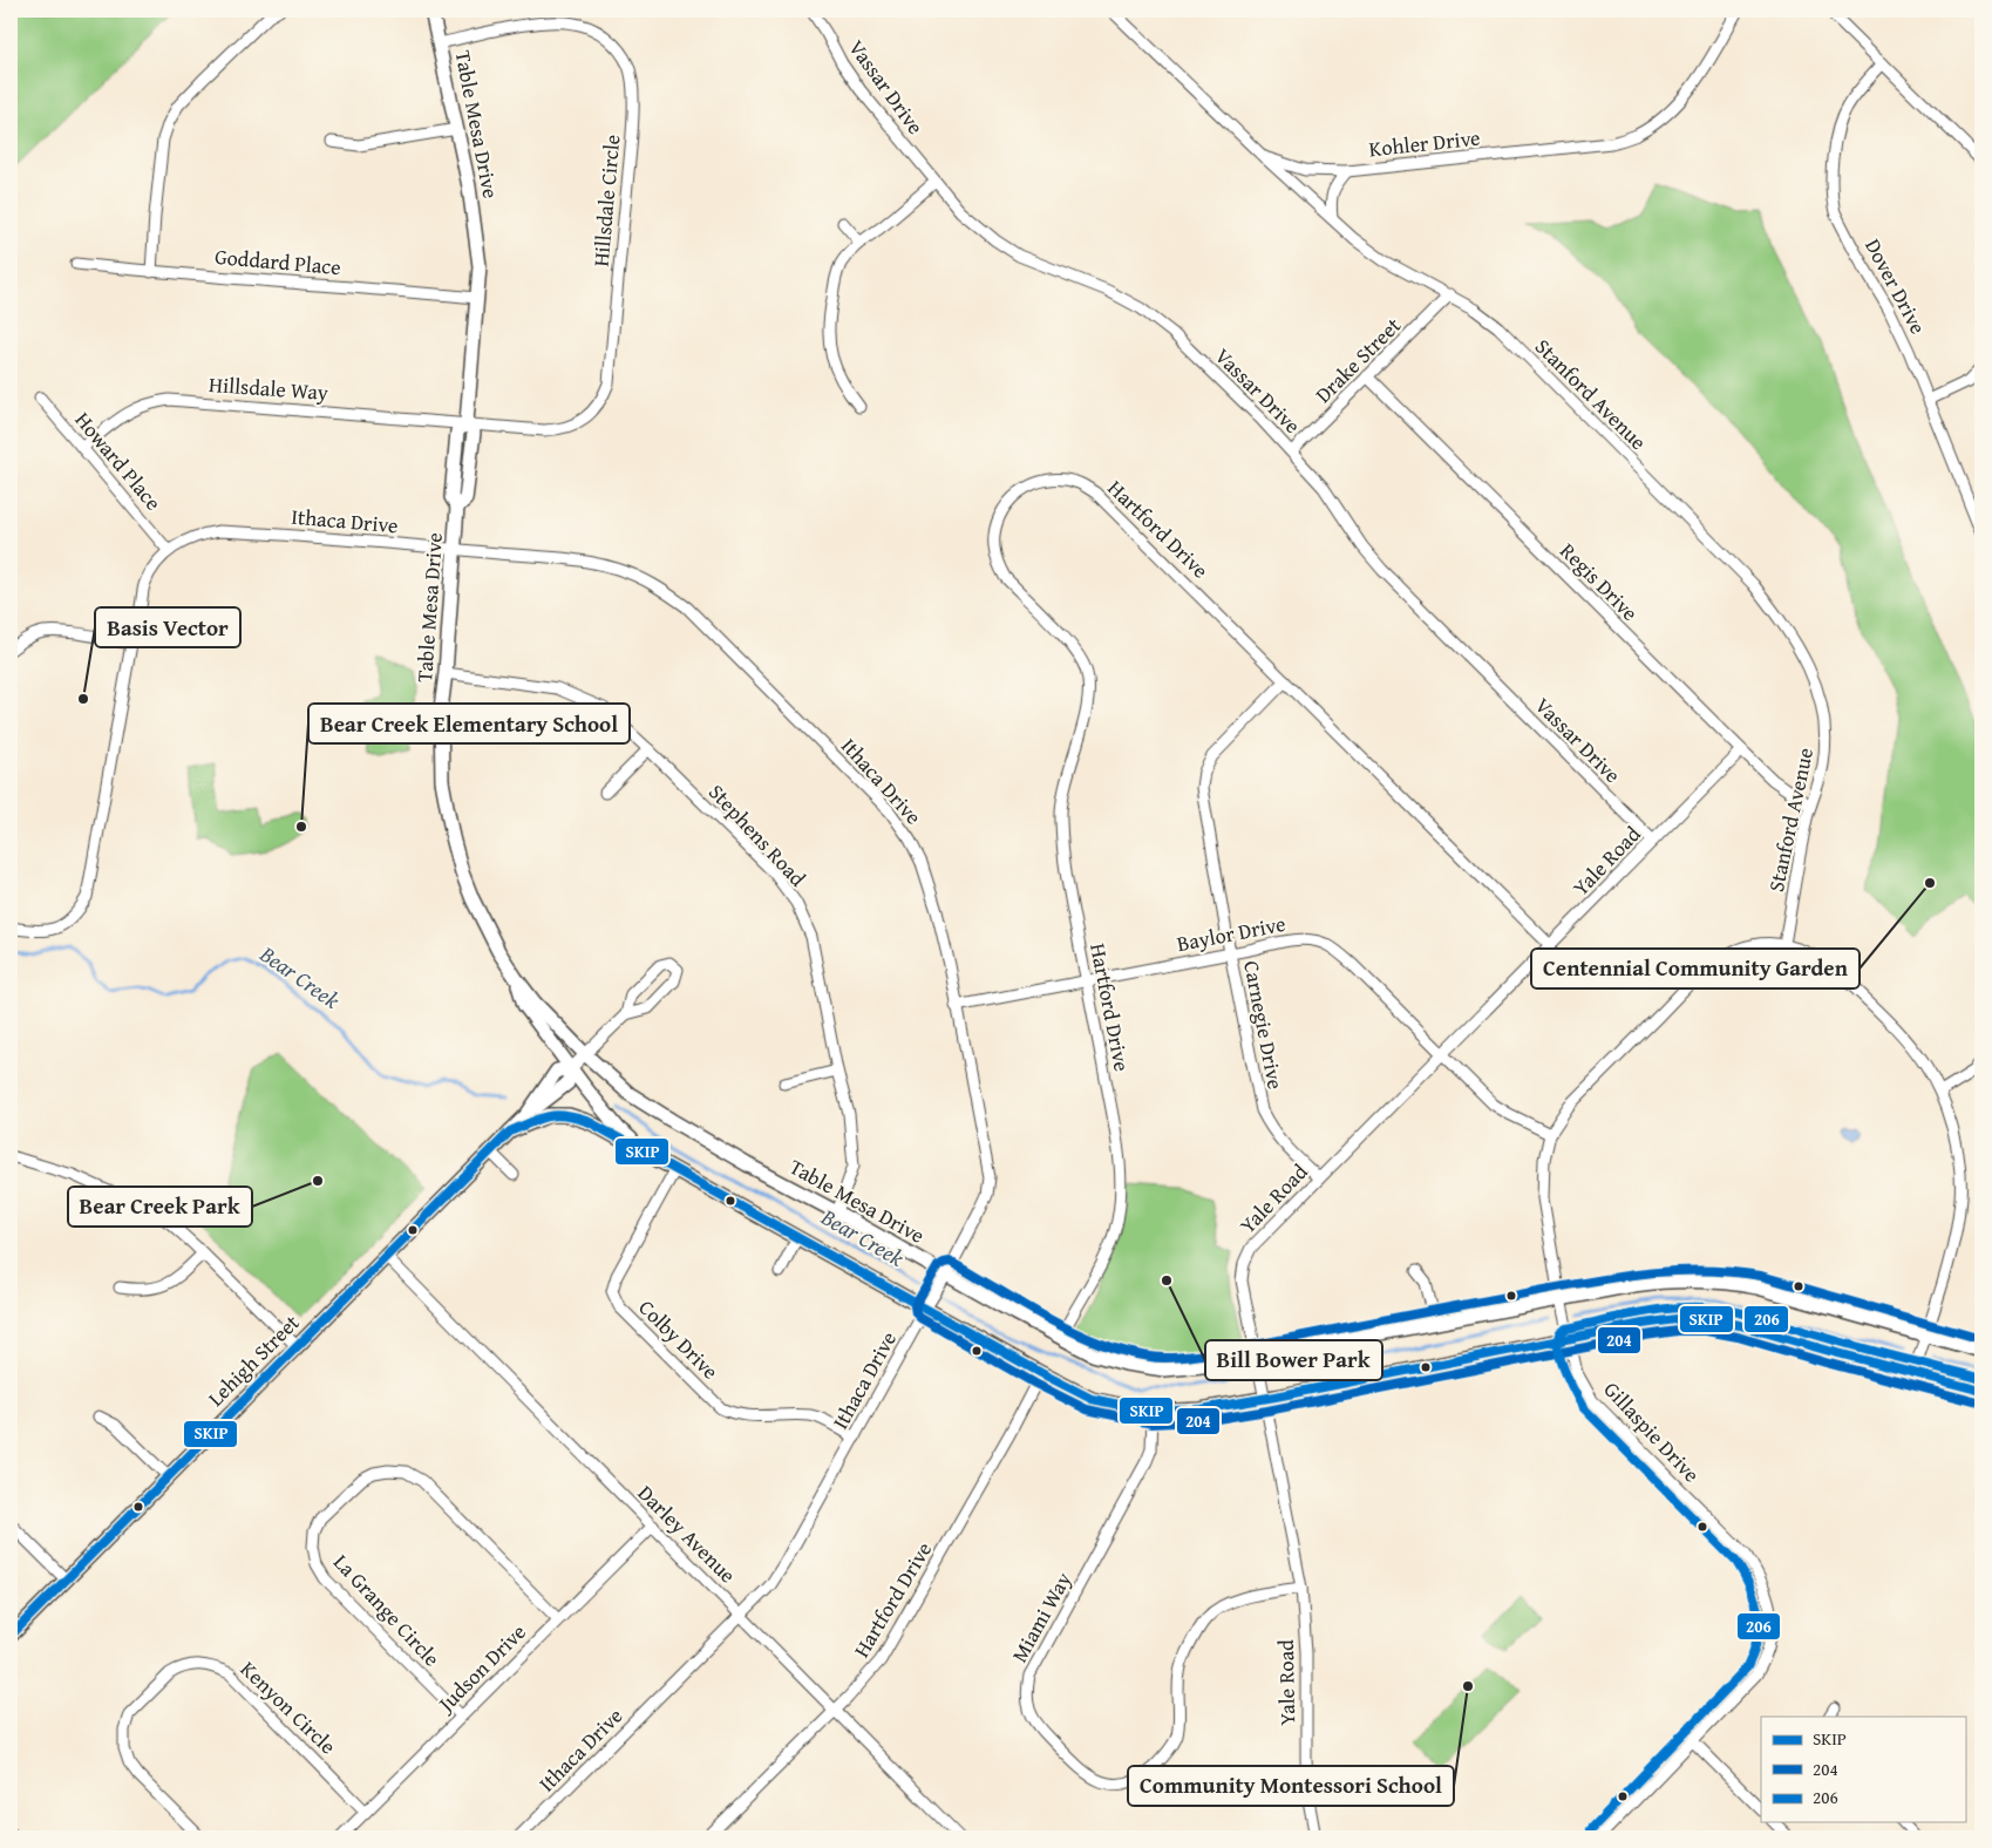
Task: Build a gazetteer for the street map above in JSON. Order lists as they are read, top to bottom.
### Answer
{
  "streets": {
    "street": [
      "Vassar Drive",
      "Table Mesa Drive",
      "Kohler Drive",
      "Hillsdale Circle",
      "Goddard Place",
      "Dover Drive",
      "Drake Street",
      "Hillsdale Way",
      "Stanford Avenue",
      "Howard Place",
      "Ithaca Drive",
      "Hartford Drive",
      "Regis Drive",
      "Stephens Road",
      "Yale Road",
      "Baylor Drive",
      "Carnegie Drive",
      "Colby Drive",
      "Lehigh Street",
      "Gillaspie Drive",
      "Darley Avenue",
      "La Grange Circle",
      "Miami Way",
      "Judson Drive",
      "Kenyon Circle"
    ]
  },
  "crossings": [
    ["Vassar Drive", "Drake Street"],
    ["Vassar Drive", "Yale Road"],
    ["Table Mesa Drive", "Hillsdale Circle"],
    ["Table Mesa Drive", "Goddard Place"],
    ["Table Mesa Drive", "Hillsdale Way"],
    ["Table Mesa Drive", "Ithaca Drive"],
    ["Table Mesa Drive", "Hartford Drive"],
    ["Table Mesa Drive", "Stephens Road"],
    ["Table Mesa Drive", "Yale Road"],
    ["Table Mesa Drive", "Colby Drive"],
    ["Table Mesa Drive", "Lehigh Street"],
    ["Table Mesa Drive", "Gillaspie Drive"],
    ["Table Mesa Drive", "Miami Way"],
    ["Kohler Drive", "Stanford Avenue"],
    ["Hillsdale Circle", "Hillsdale Way"],
    ["Drake Street", "Stanford Avenue"],
    ["Drake Street", "Regis Drive"],
    ["Hillsdale Way", "Howard Place"],
    ["Stanford Avenue", "Regis Drive"],
    ["Stanford Avenue", "Gillaspie Drive"],
    ["Howard Place", "Ithaca Drive"],
    ["Ithaca Drive", "Baylor Drive"],
    ["Ithaca Drive", "Colby Drive"],
    ["Ithaca Drive", "Darley Avenue"],
    ["Hartford Drive", "Yale Road"],
    ["Hartford Drive", "Baylor Drive"],
    ["Hartford Drive", "Carnegie Drive"],
    ["Hartford Drive", "Darley Avenue"],
    ["Regis Drive", "Yale Road"],
    ["Yale Road", "Baylor Drive"],
    ["Yale Road", "Carnegie Drive"],
    ["Yale Road", "Miami Way"],
    ["Baylor Drive", "Carnegie Drive"],
    ["Baylor Drive", "Gillaspie Drive"],
    ["Lehigh Street", "Darley Avenue"],
    ["Darley Avenue", "Judson Drive"],
    ["La Grange Circle", "Judson Drive"],
    ["Judson Drive", "Kenyon Circle"]
  ],
  "water": ["Bear Creek"],
  "places": [
    "Basis Vector",
    "Bear Creek Elementary School",
    "Centennial Community Garden",
    "Bear Creek Park",
    "Bill Bower Park",
    "Community Montessori School"
  ],
  "lines": ["transit line SKIP", "transit line 204", "transit line 206"],
  "legend": ["SKIP", "204", "206"]
}
